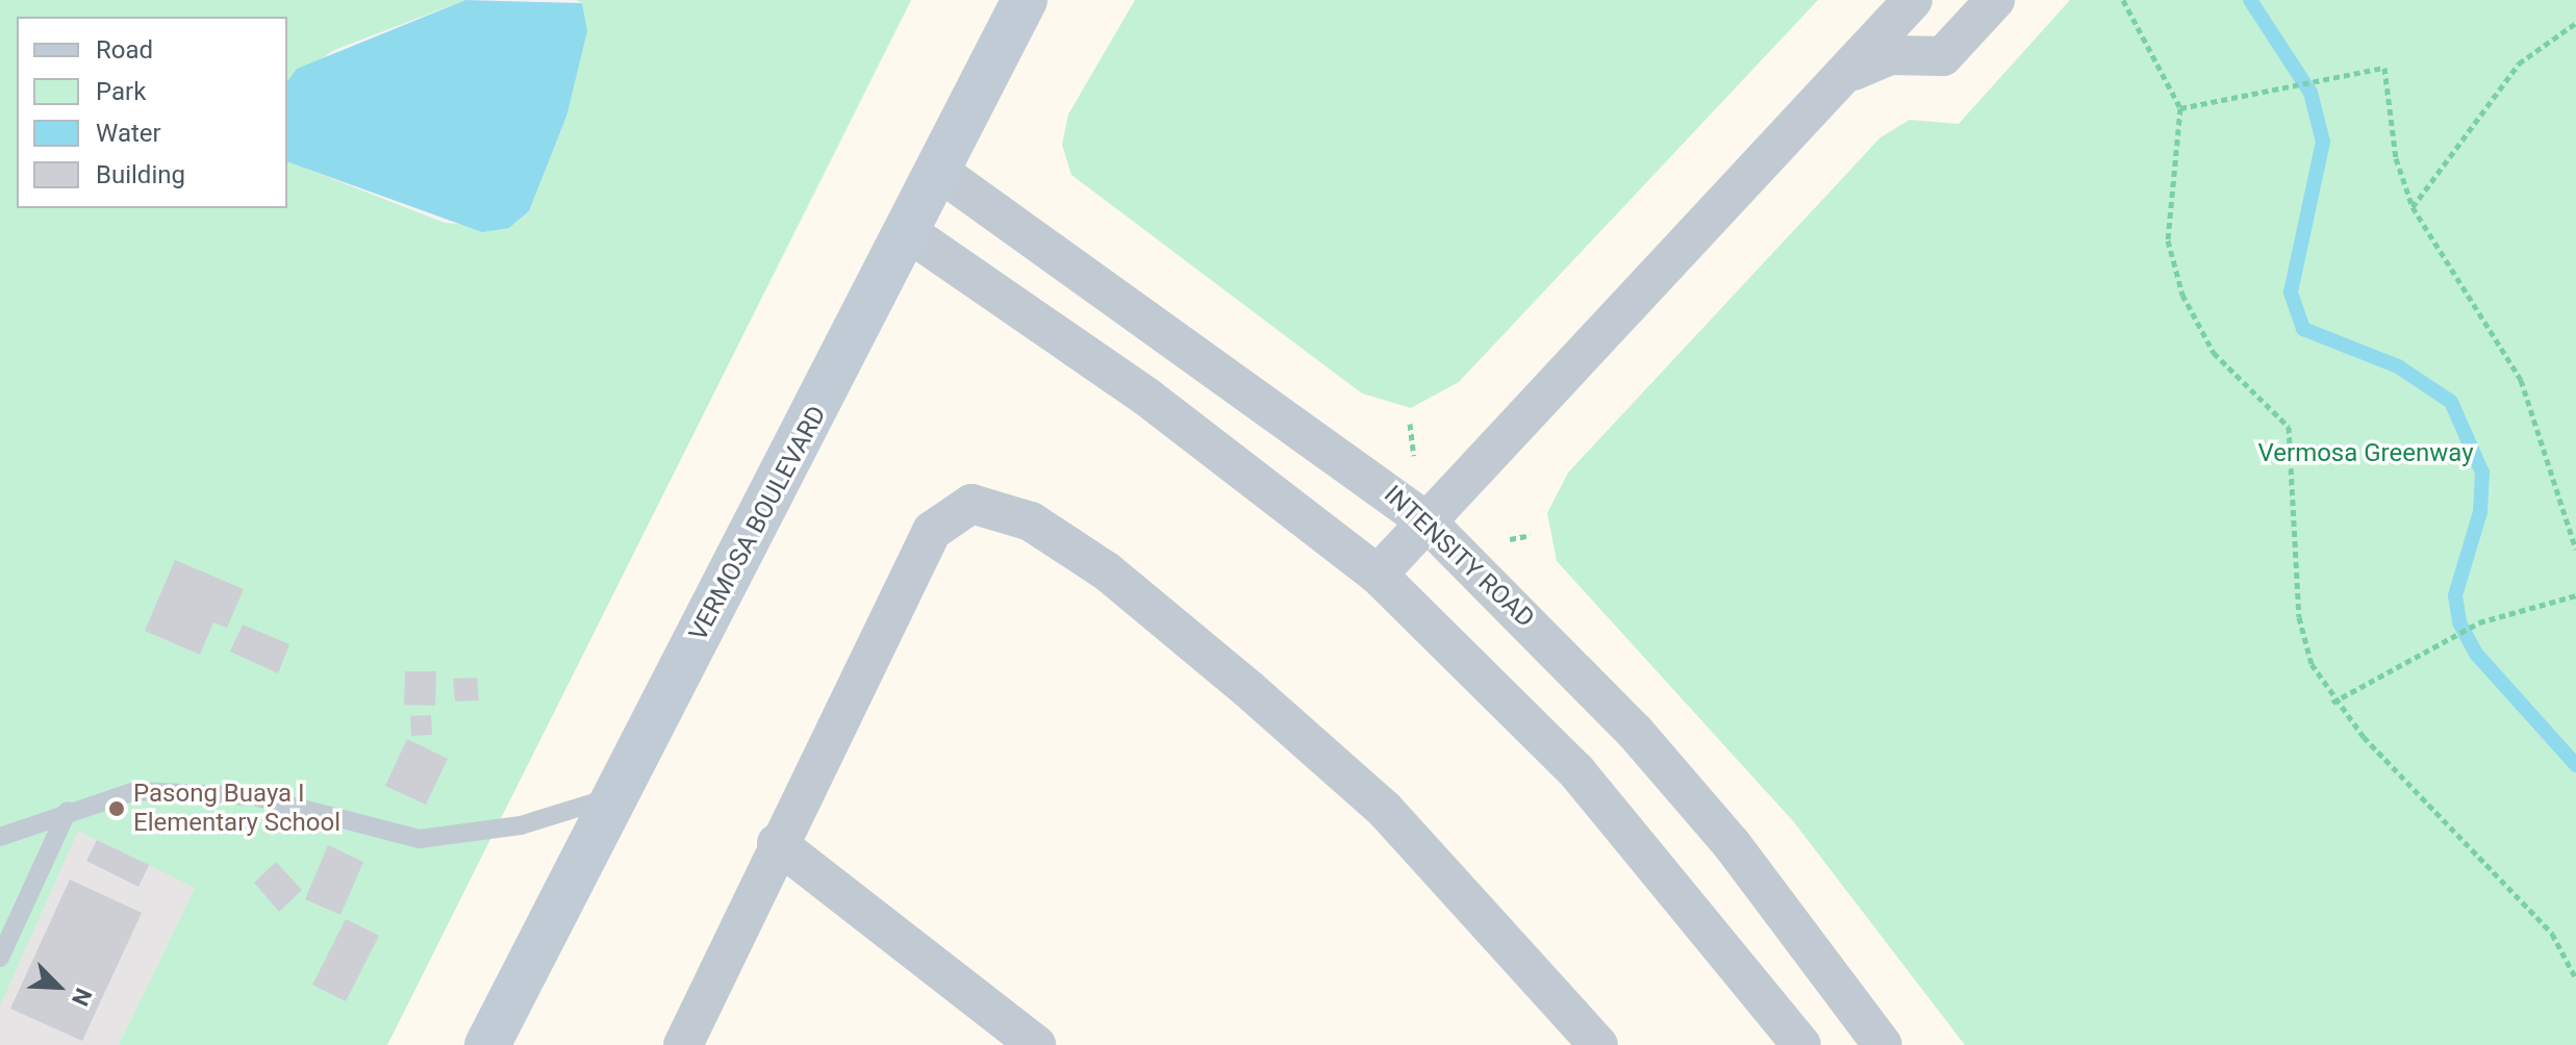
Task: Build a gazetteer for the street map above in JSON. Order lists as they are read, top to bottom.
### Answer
{
  "streets": {
    "main road": ["VERMOSA BOULEVARD"],
    "street": ["INTENSITY ROAD"]
  },
  "crossings": [
    ["VERMOSA BOULEVARD", "INTENSITY ROAD"]
  ],
  "parks": ["Vermosa Greenway"],
  "places": ["Pasong Buaya I Elementary School"],
  "legend": [
    "Road",
    "Park",
    "Water",
    "Building"
  ],
  "north": "bottom right"
}
